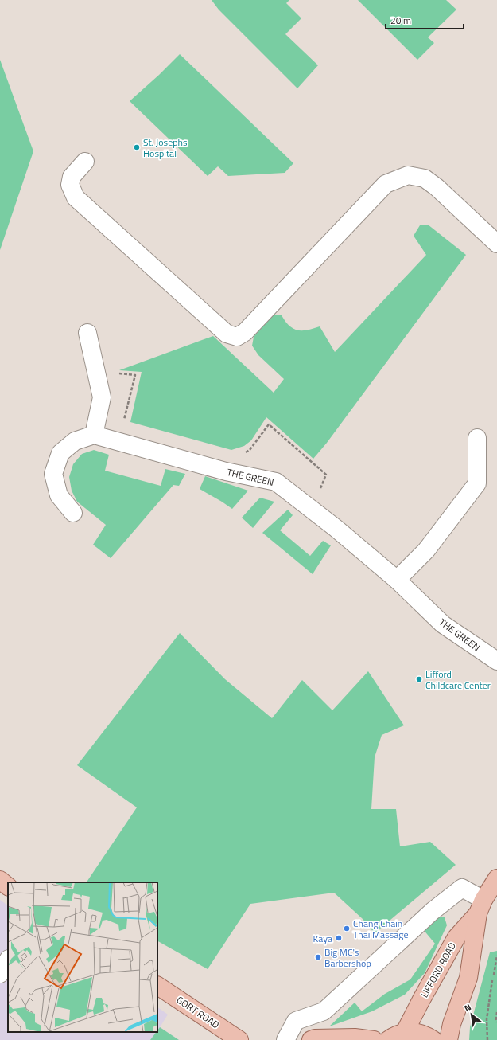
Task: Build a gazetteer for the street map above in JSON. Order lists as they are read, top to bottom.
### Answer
{
  "streets": {
    "main road": ["LIFFORD ROAD", "GORT ROAD"],
    "street": ["THE GREEN"]
  },
  "places": [
    "St. Josephs Hospital",
    "Lifford Childcare Center",
    "Chang Chain Thai Massage",
    "Kaya",
    "Big MC's Barbershop"
  ],
  "scale_bar": "20 m",
  "north": "top left"
}
